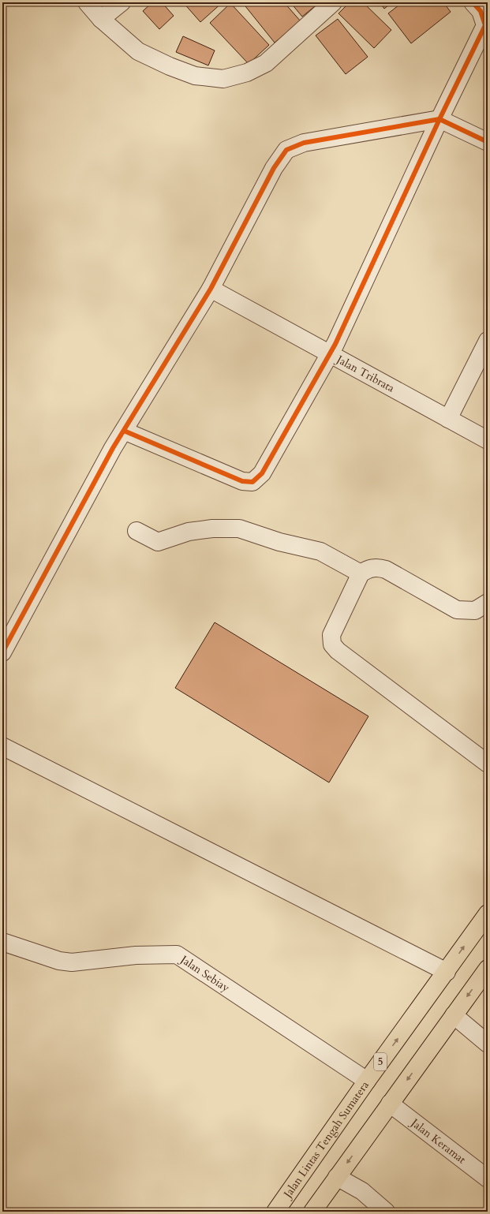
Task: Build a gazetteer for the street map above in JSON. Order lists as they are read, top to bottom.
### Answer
{
  "streets": {
    "highway": ["5", "Jalan Lintas Tengah Sumatera"],
    "street": ["Jalan Tribrata", "Jalan Sebiay", "Jalan Keramat"]
  },
  "crossings": [
    ["Jalan Sebiay", "Jalan Lintas Tengah Sumatera"]
  ]
}
